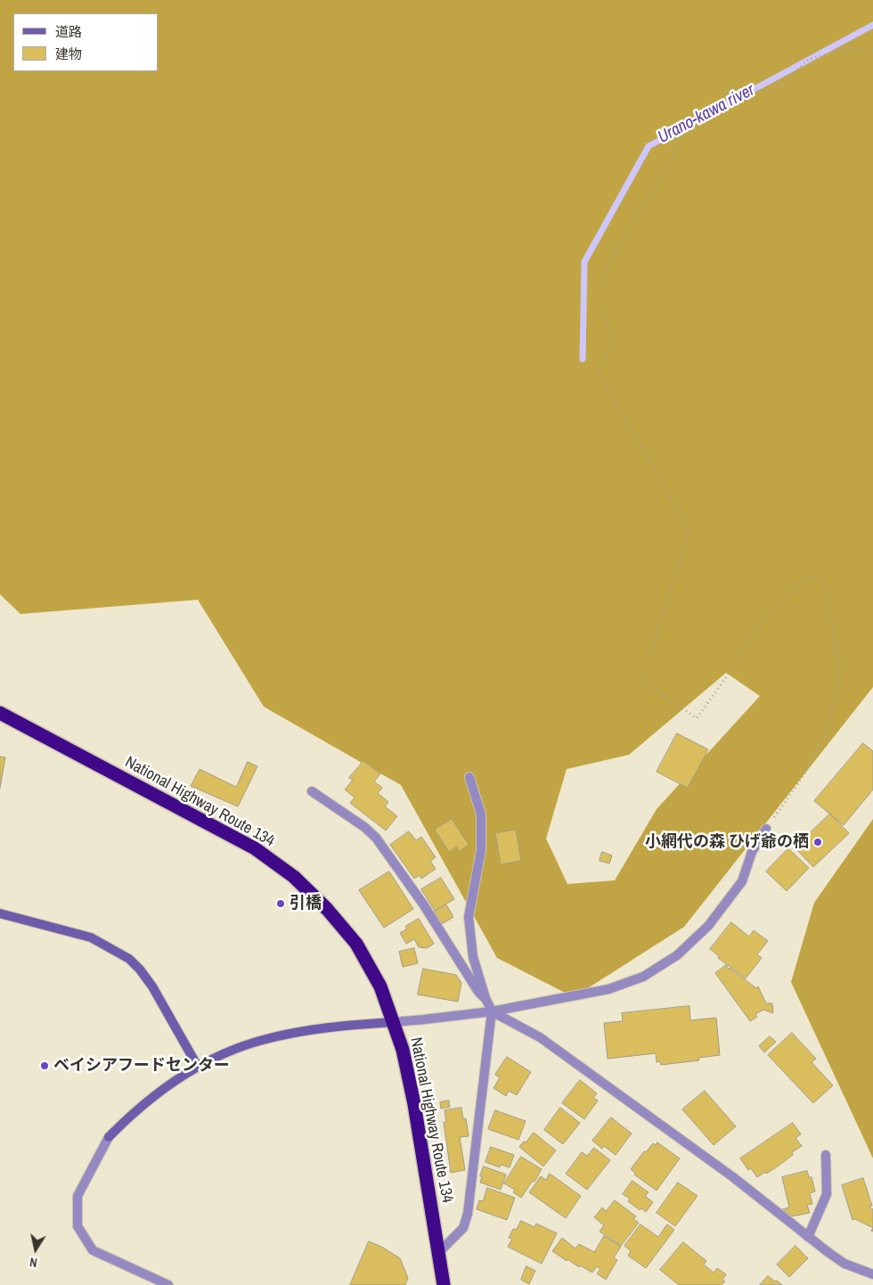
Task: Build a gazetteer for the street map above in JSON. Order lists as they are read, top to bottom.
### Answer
{
  "streets": {
    "highway": ["National Highway Route 134"]
  },
  "water": ["Urano-kawa river"],
  "places": ["小網代の森 ひげ爺の栖", "引橋", "ベイシアフードセンター"],
  "legend": ["道路", "建物"],
  "north": "bottom"
}
